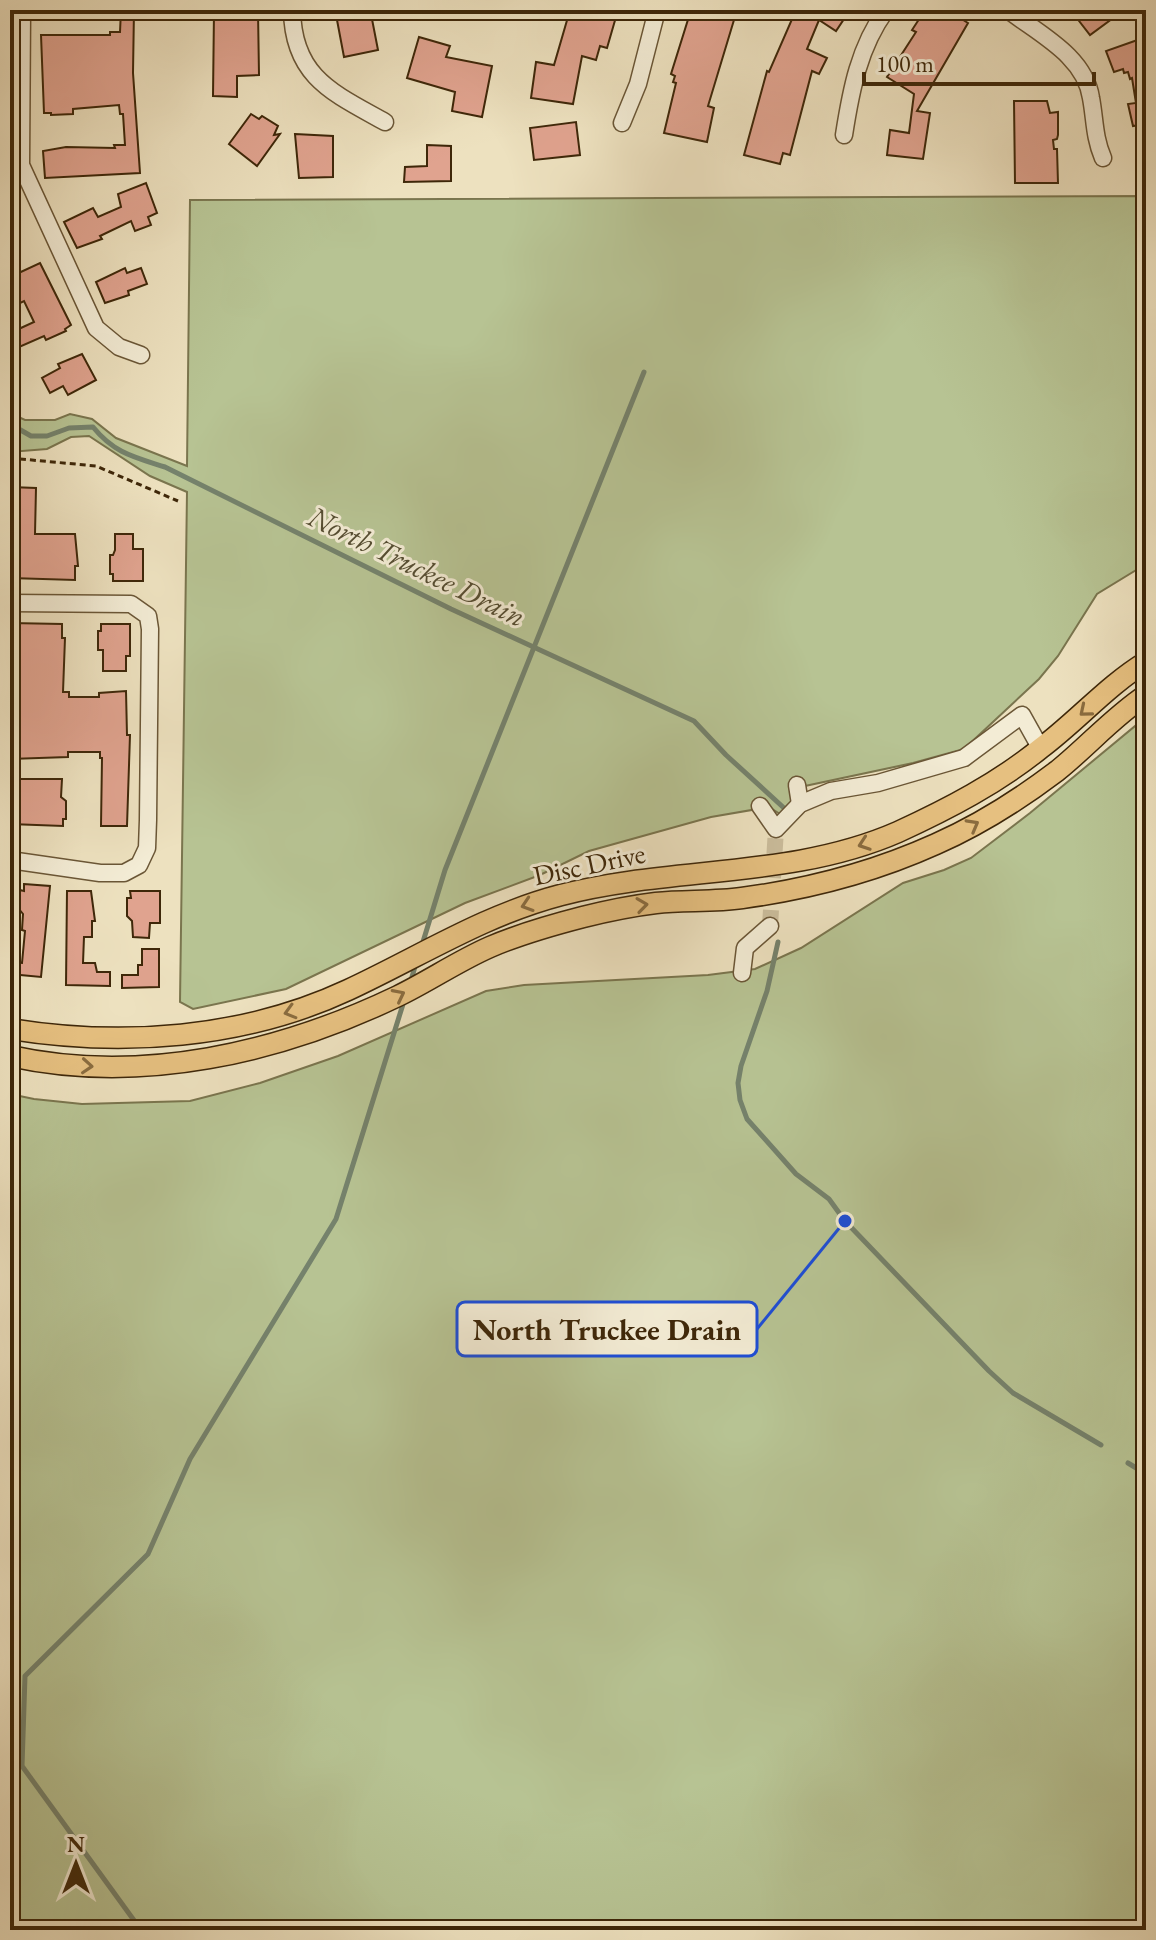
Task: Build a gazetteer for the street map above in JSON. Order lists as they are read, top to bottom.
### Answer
{
  "streets": {
    "main road": ["Disc Drive"]
  },
  "water": ["North Truckee Drain"],
  "places": ["North Truckee Drain"],
  "scale_bar": "100 m",
  "north": "top"
}
